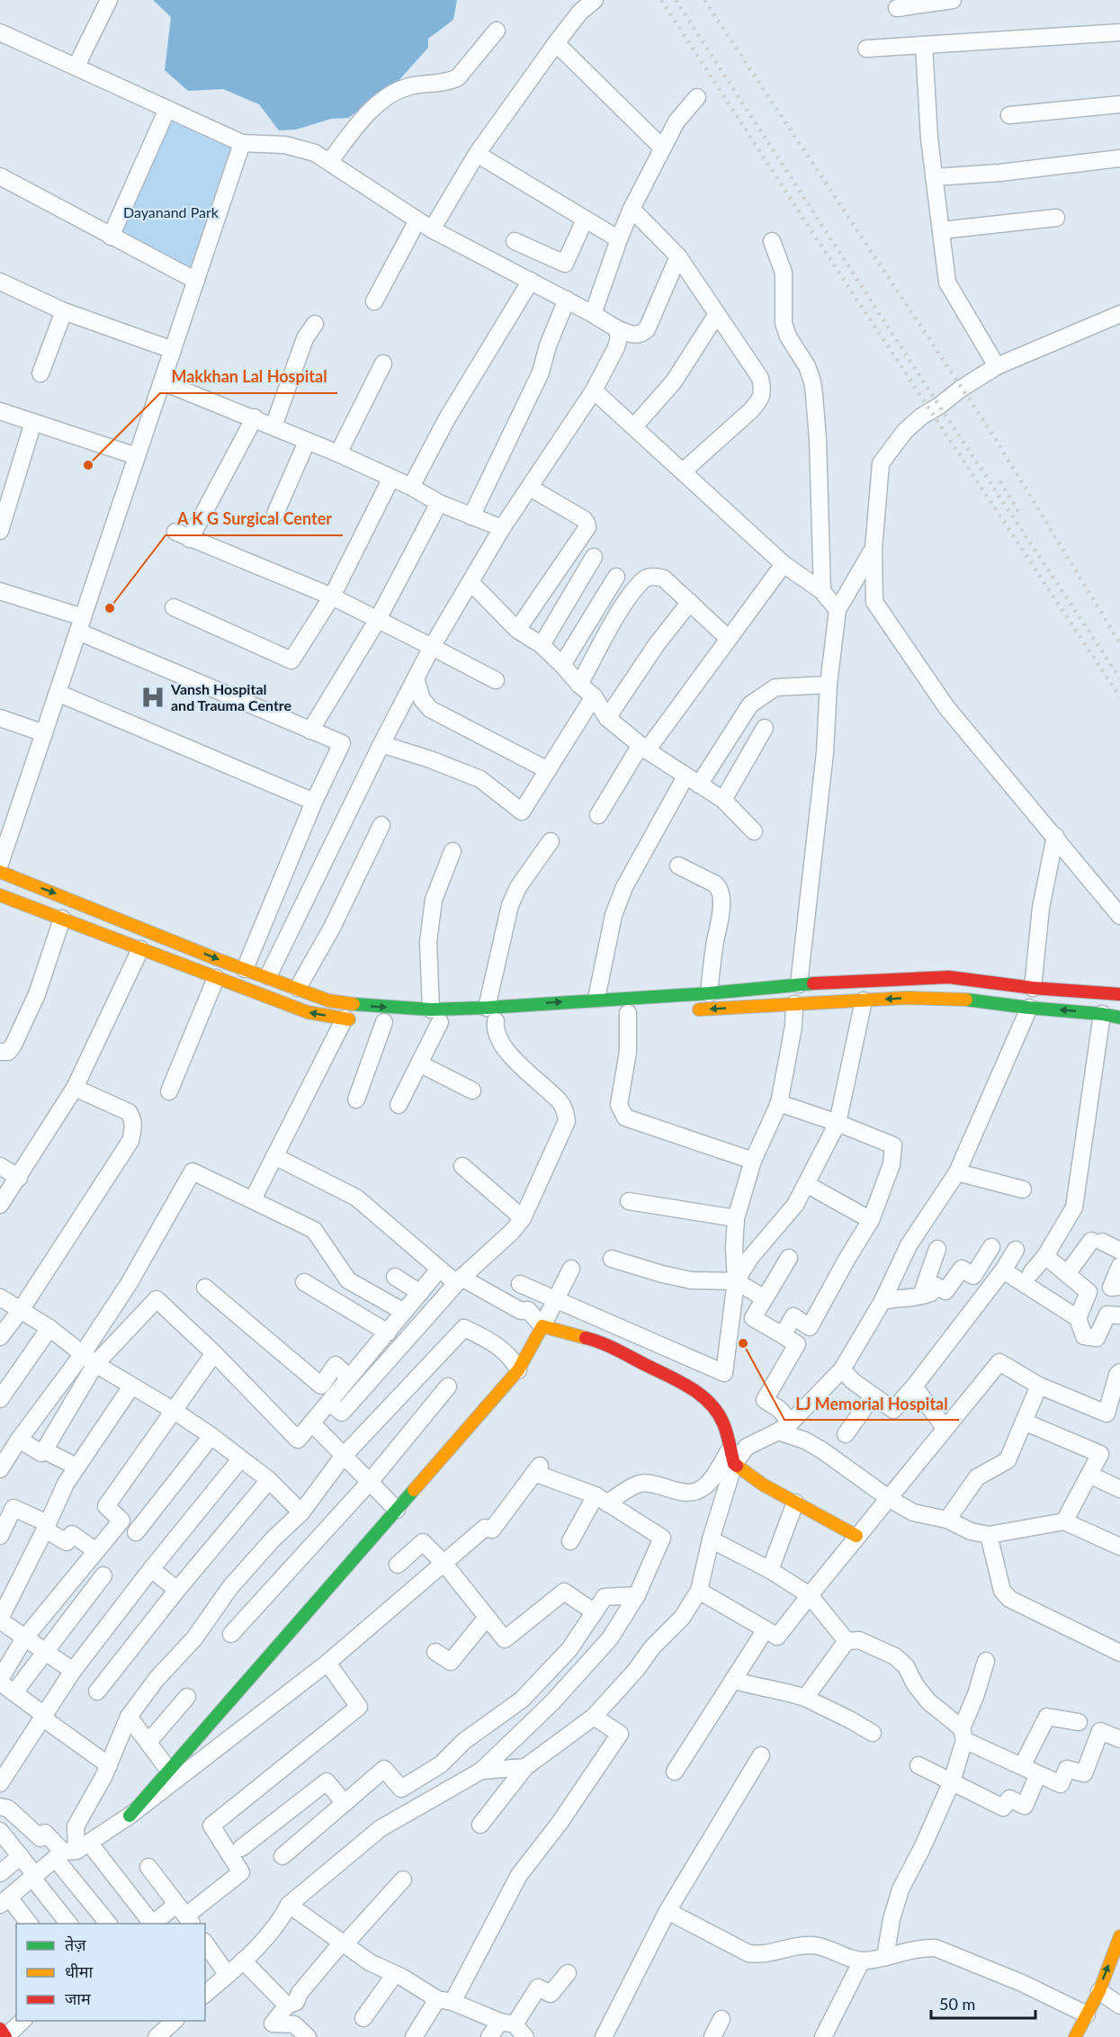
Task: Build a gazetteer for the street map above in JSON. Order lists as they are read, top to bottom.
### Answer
{
  "parks": ["Dayanand Park"],
  "places": {
    "other": ["Makkhan Lal Hospital", "A K G Surgical Center", "LJ Memorial Hospital"],
    "hospital": ["Vansh Hospital and Trauma Centre"]
  },
  "legend": ["तेज़", "धीमा", "जाम"],
  "scale_bar": "50 m"
}
